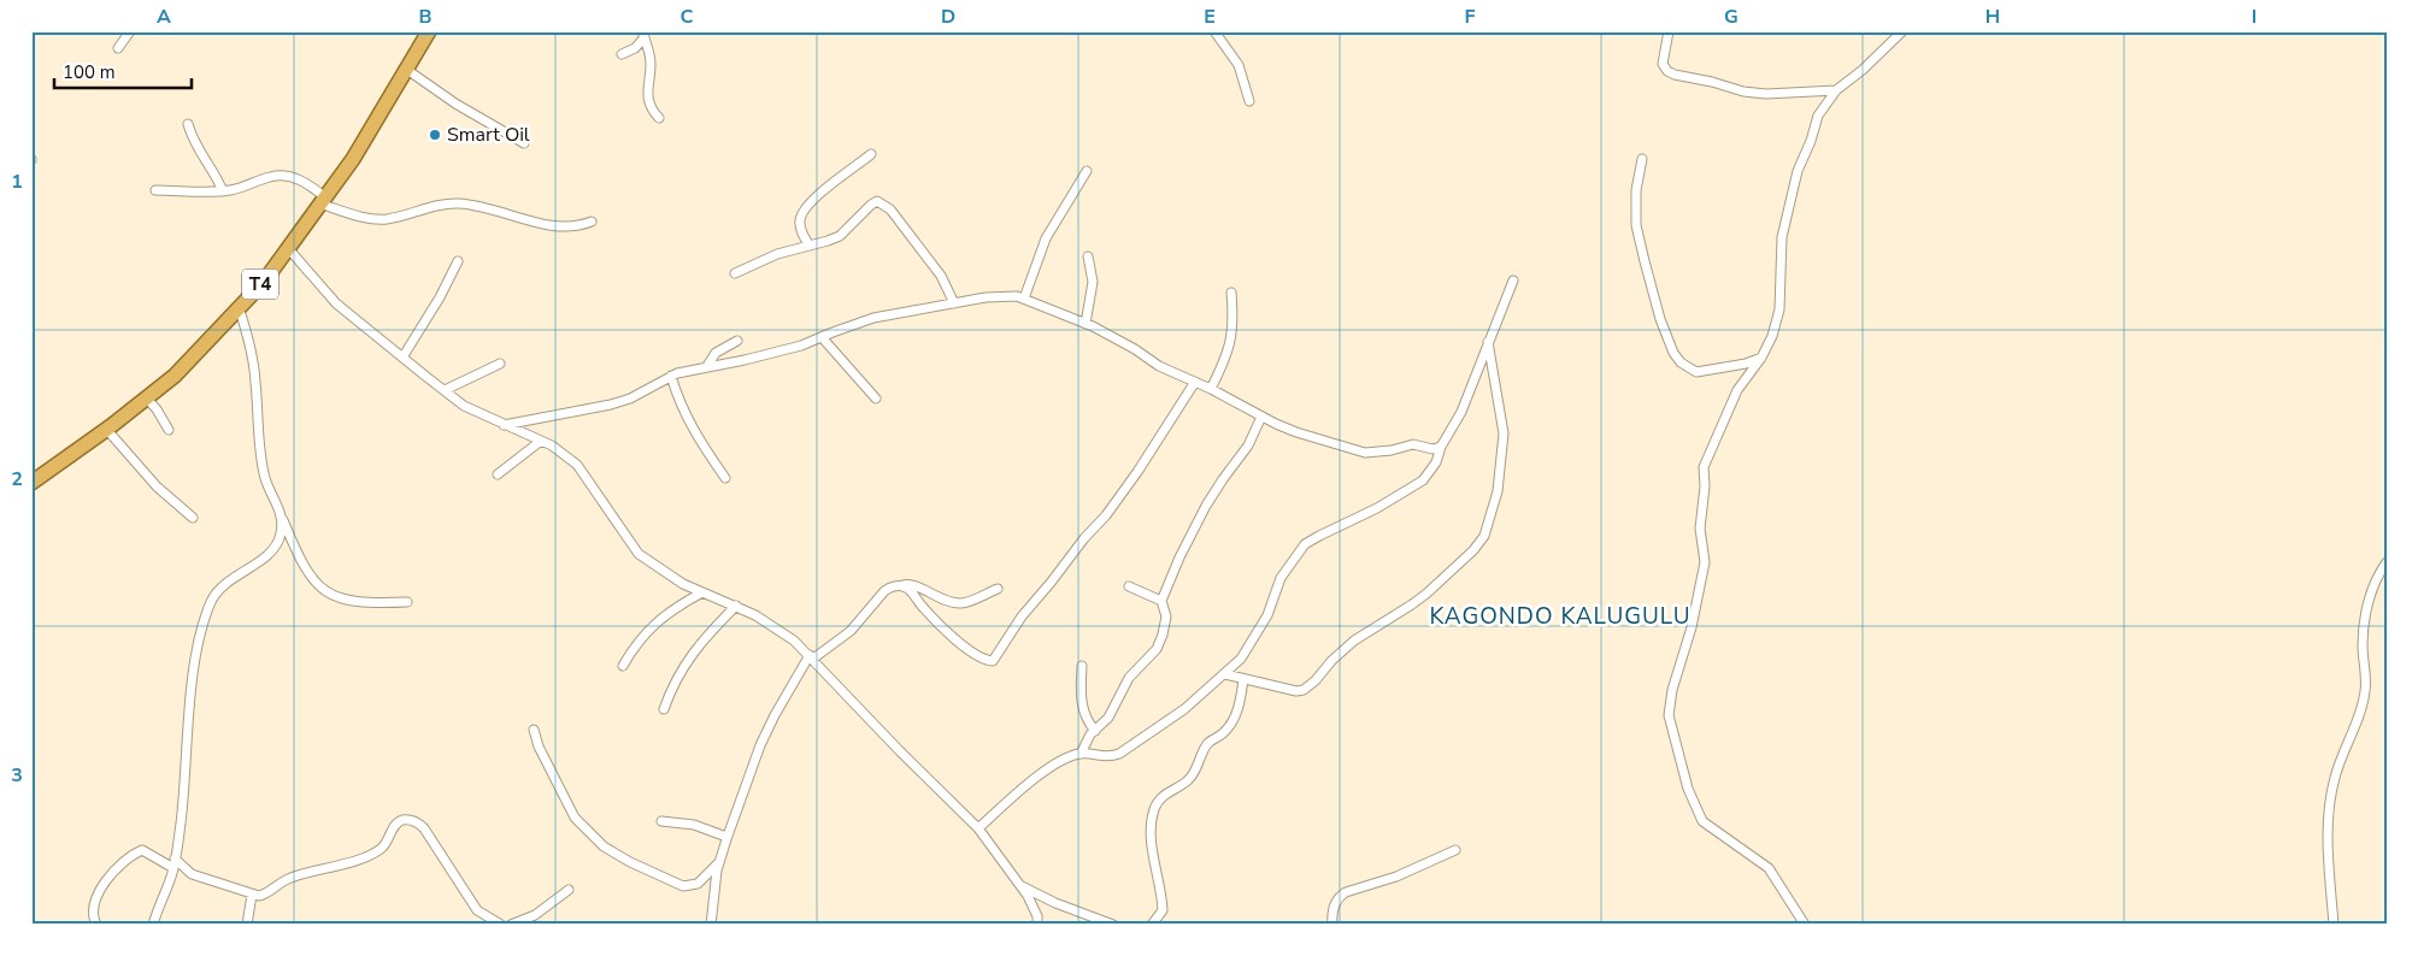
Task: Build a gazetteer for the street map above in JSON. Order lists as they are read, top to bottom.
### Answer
{
  "streets": {
    "highway": ["T4"]
  },
  "districts": ["KAGONDO KALUGULU"],
  "places": ["Smart Oil"],
  "scale_bar": "100 m",
  "grid": {
    "columns": [
      "A",
      "B",
      "C",
      "D",
      "E",
      "F",
      "G",
      "H",
      "I"
    ],
    "rows": ["1", "2", "3"]
  }
}
